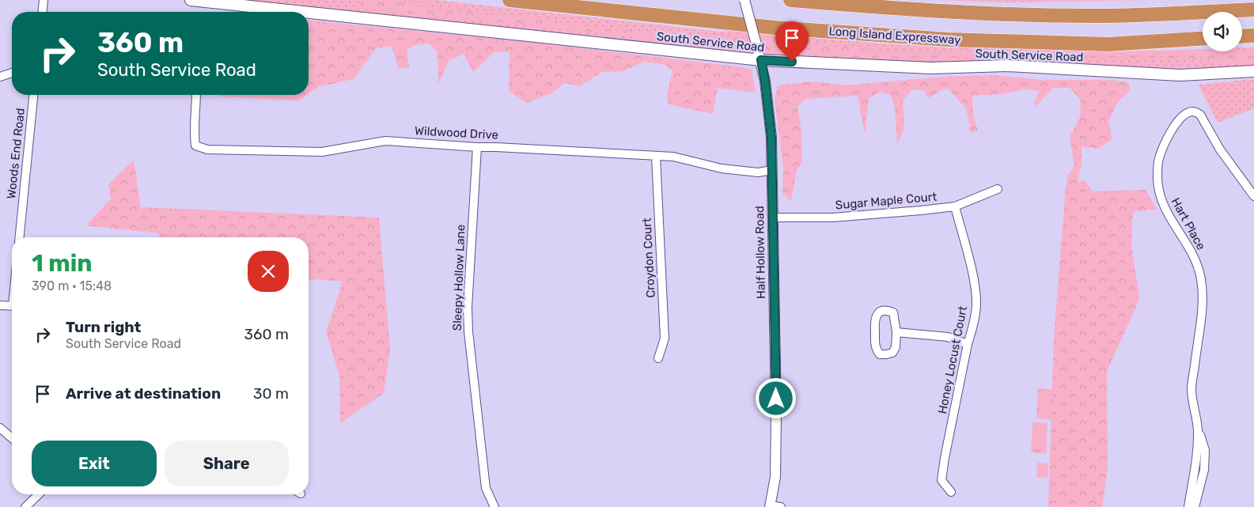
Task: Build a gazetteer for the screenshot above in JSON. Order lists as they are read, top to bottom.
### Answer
{
  "streets": {
    "highway": ["Long Island Expressway"],
    "main road": ["South Service Road"],
    "street": [
      "Wildwood Drive",
      "Woods End Road",
      "Sugar Maple Court",
      "Hart Place",
      "Half Hollow Road",
      "Croydon Court",
      "Sleepy Hollow Lane",
      "Honey Locust Court"
    ]
  },
  "crossings": [
    ["South Service Road", "Half Hollow Road"],
    ["Wildwood Drive", "Half Hollow Road"],
    ["Wildwood Drive", "Croydon Court"],
    ["Wildwood Drive", "Sleepy Hollow Lane"],
    ["Sugar Maple Court", "Half Hollow Road"],
    ["Sugar Maple Court", "Honey Locust Court"]
  ],
  "page": {
    "turn": ["360 m", "South Service Road"],
    "heading": ["1 min", "390 m · 15:48"],
    "list": [
      {
        "name": "Turn right",
        "note": "South Service Road",
        "value": "360 m"
      },
      {
        "name": "Arrive at destination",
        "value": "30 m"
      }
    ],
    "buttons": ["Exit", "Share"]
  }
}
